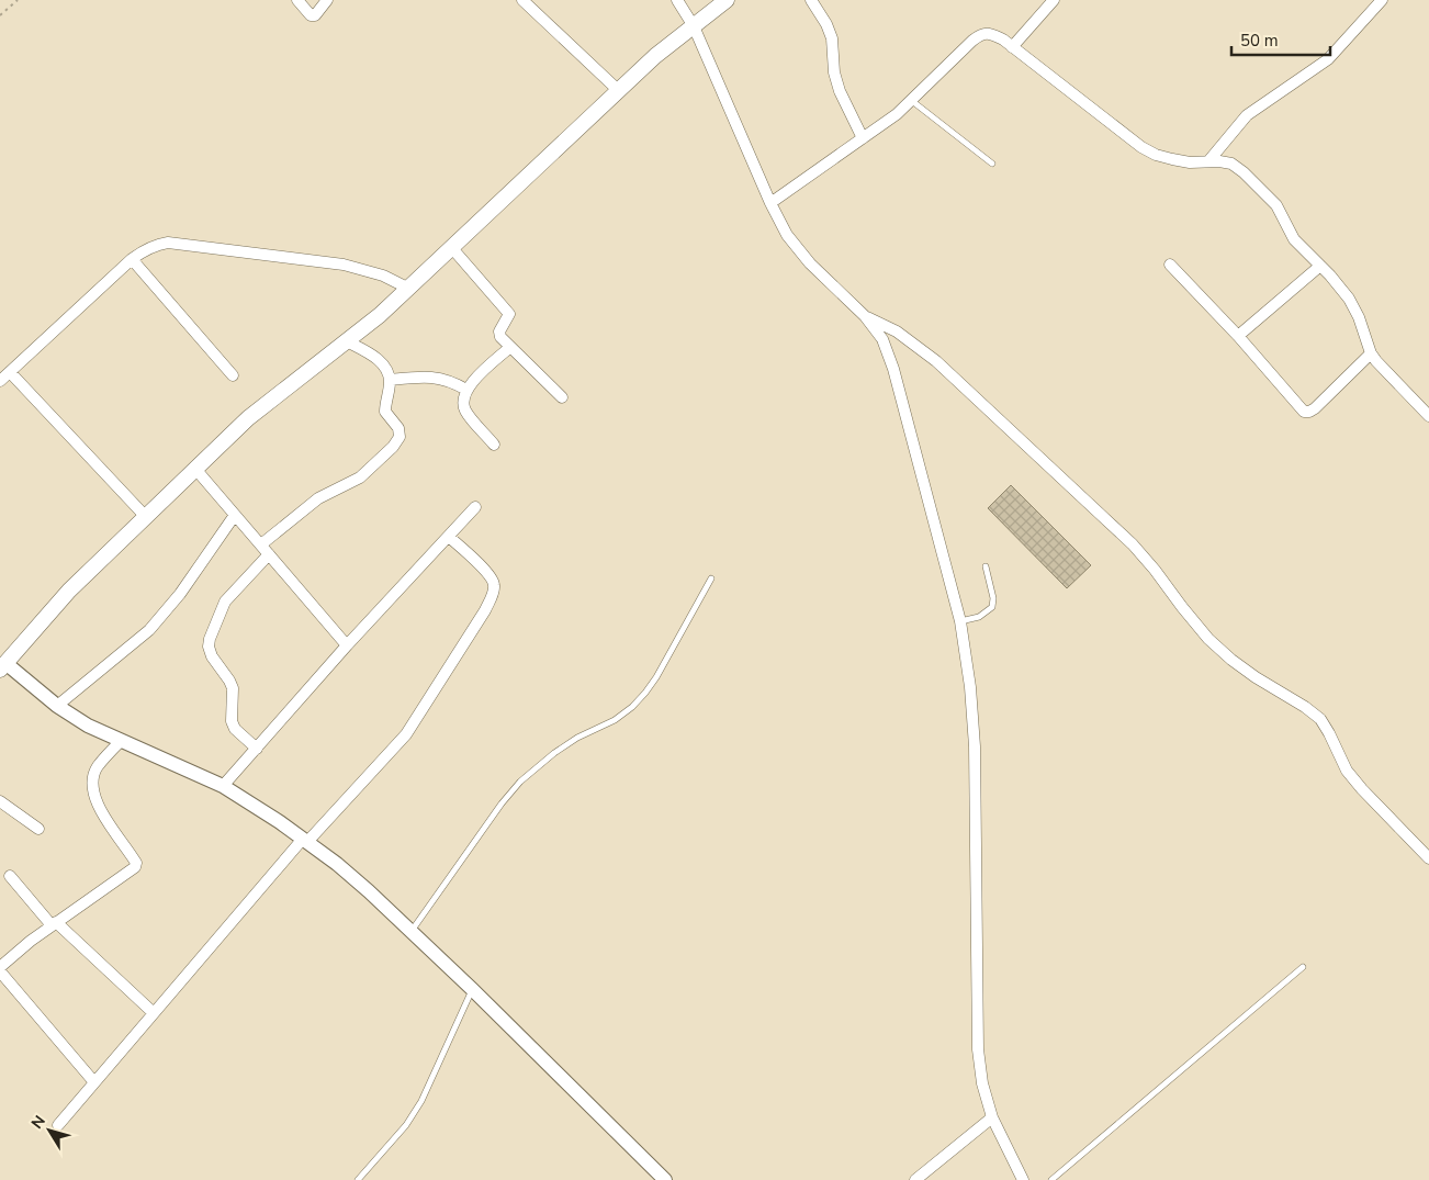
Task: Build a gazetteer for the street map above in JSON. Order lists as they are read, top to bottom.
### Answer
{
  "scale_bar": "50 m",
  "north": "top left"
}
